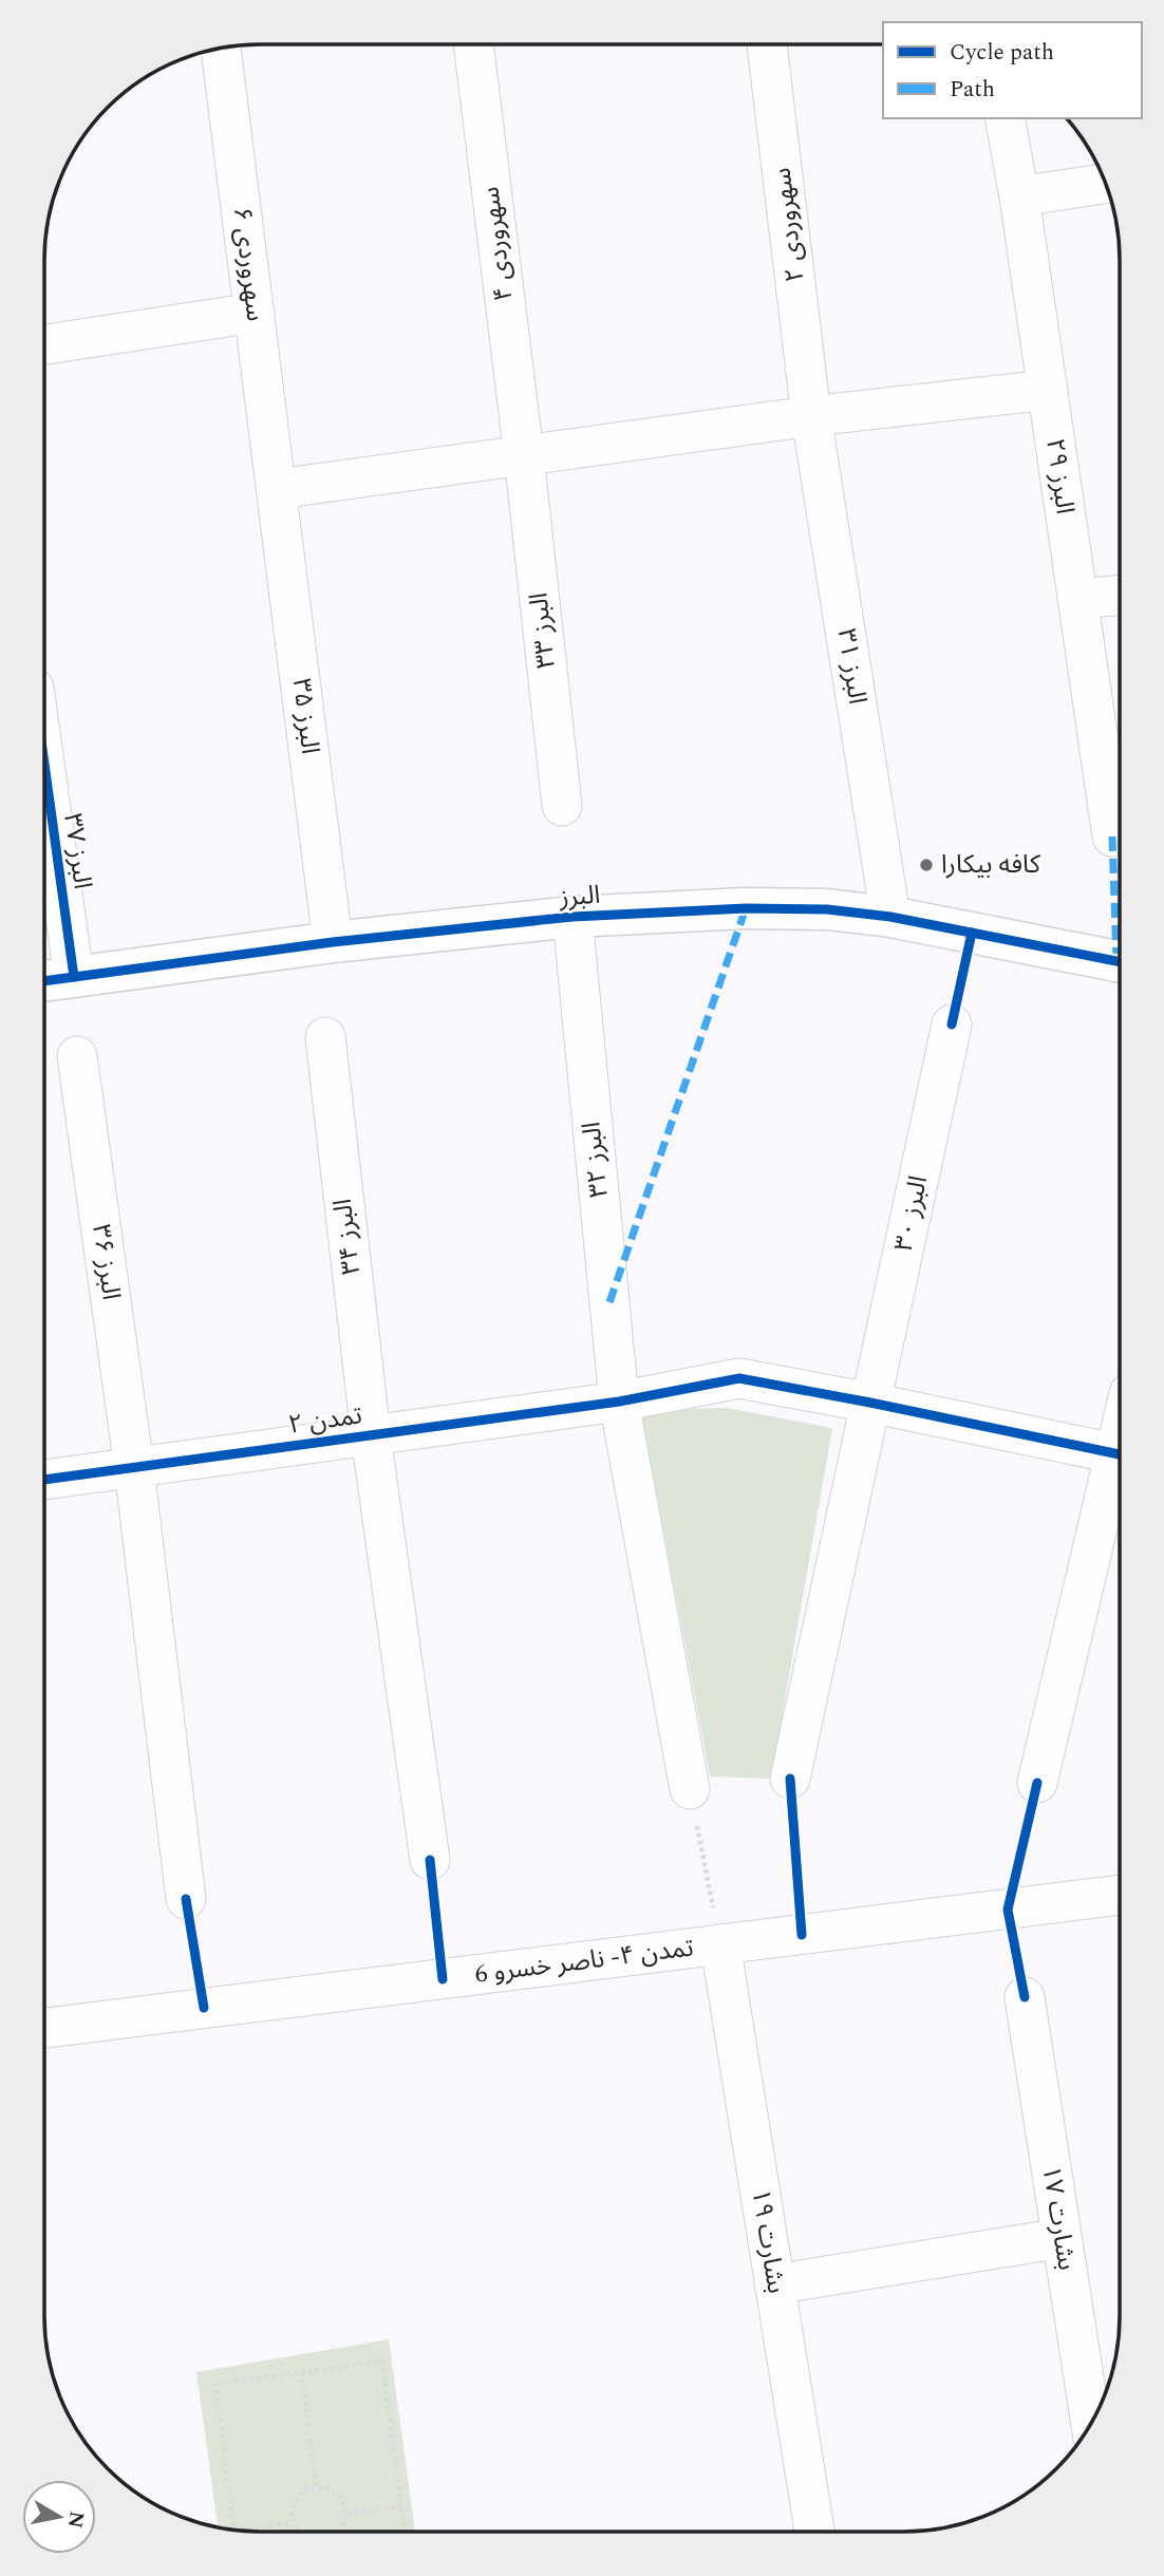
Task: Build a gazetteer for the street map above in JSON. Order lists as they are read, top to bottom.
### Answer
{
  "streets": {
    "street": [
      "سهروردی ۲",
      "سهروردی ۴",
      "سهروردی ۶",
      "البرز ۲۹",
      "البرز ۳۳",
      "البرز ۳۱",
      "البرز ۳۵",
      "البرز ۳۷",
      "البرز",
      "البرز ۳۲",
      "البرز ۳۰",
      "البرز ۳۴",
      "البرز ۳۶",
      "تمدن ۲",
      "تمدن ۴- ناصر خسرو 6",
      "بشارت ۱۷",
      "بشارت ۱۹"
    ]
  },
  "crossings": [
    ["سهروردی ۲", "البرز ۳۱"],
    ["سهروردی ۴", "البرز ۳۳"],
    ["سهروردی ۶", "البرز ۳۵"],
    ["البرز ۳۱", "البرز"],
    ["البرز ۳۵", "البرز"],
    ["البرز ۳۷", "البرز"],
    ["البرز", "البرز ۳۲"],
    ["البرز ۳۲", "تمدن ۲"],
    ["البرز ۳۰", "تمدن ۲"],
    ["البرز ۳۴", "تمدن ۲"],
    ["البرز ۳۶", "تمدن ۲"],
    ["تمدن ۴- ناصر خسرو 6", "بشارت ۱۹"]
  ],
  "places": ["کافه بیکارا"],
  "legend": ["Cycle path", "Path"],
  "north": "right"
}
